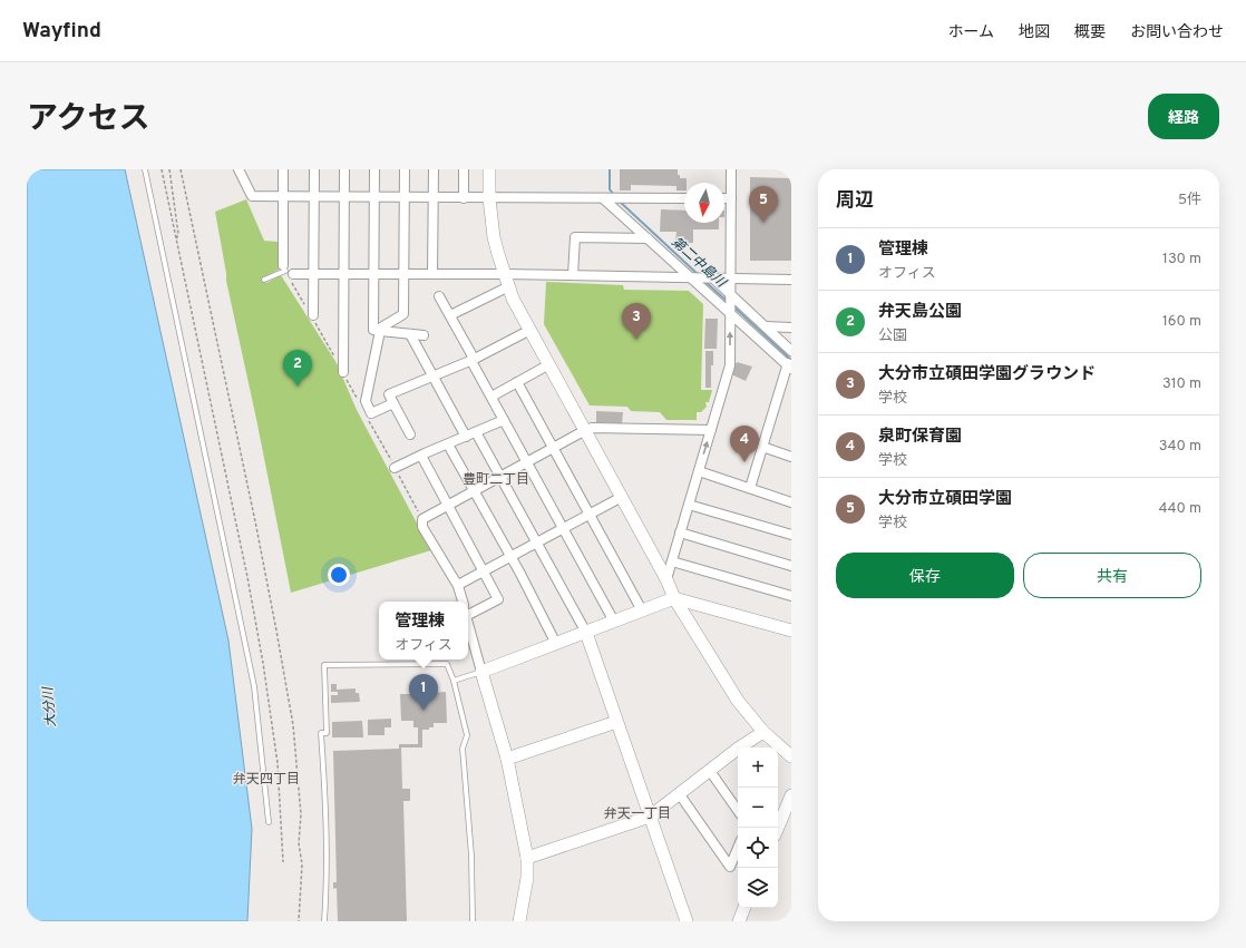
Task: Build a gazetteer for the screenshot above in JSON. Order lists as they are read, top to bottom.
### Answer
{
  "districts": ["豊町二丁目", "弁天四丁目", "弁天一丁目"],
  "water": ["第二中島川", "大分川"],
  "north": "bottom",
  "page": {
    "header": "Wayfind",
    "nav": [
      "ホーム",
      "地図",
      "概要",
      "お問い合わせ"
    ],
    "title": "アクセス",
    "buttons": [
      "経路",
      ["保存", "共有"]
    ],
    "heading": ["周辺", "5件"],
    "pins": [
      "5",
      "3",
      "2",
      "4",
      "1"
    ],
    "list": [
      {
        "mark": "1",
        "name": "管理棟",
        "note": "オフィス",
        "value": "130 m"
      },
      {
        "mark": "2",
        "name": "弁天島公園",
        "note": "公園",
        "value": "160 m"
      },
      {
        "mark": "3",
        "name": "大分市立碩田学園グラウンド",
        "note": "学校",
        "value": "310 m"
      },
      {
        "mark": "4",
        "name": "泉町保育園",
        "note": "学校",
        "value": "340 m"
      },
      {
        "mark": "5",
        "name": "大分市立碩田学園",
        "note": "学校",
        "value": "440 m"
      }
    ],
    "popup": ["管理棟", "オフィス"],
    "map_buttons": ["+", "−"]
  }
}
